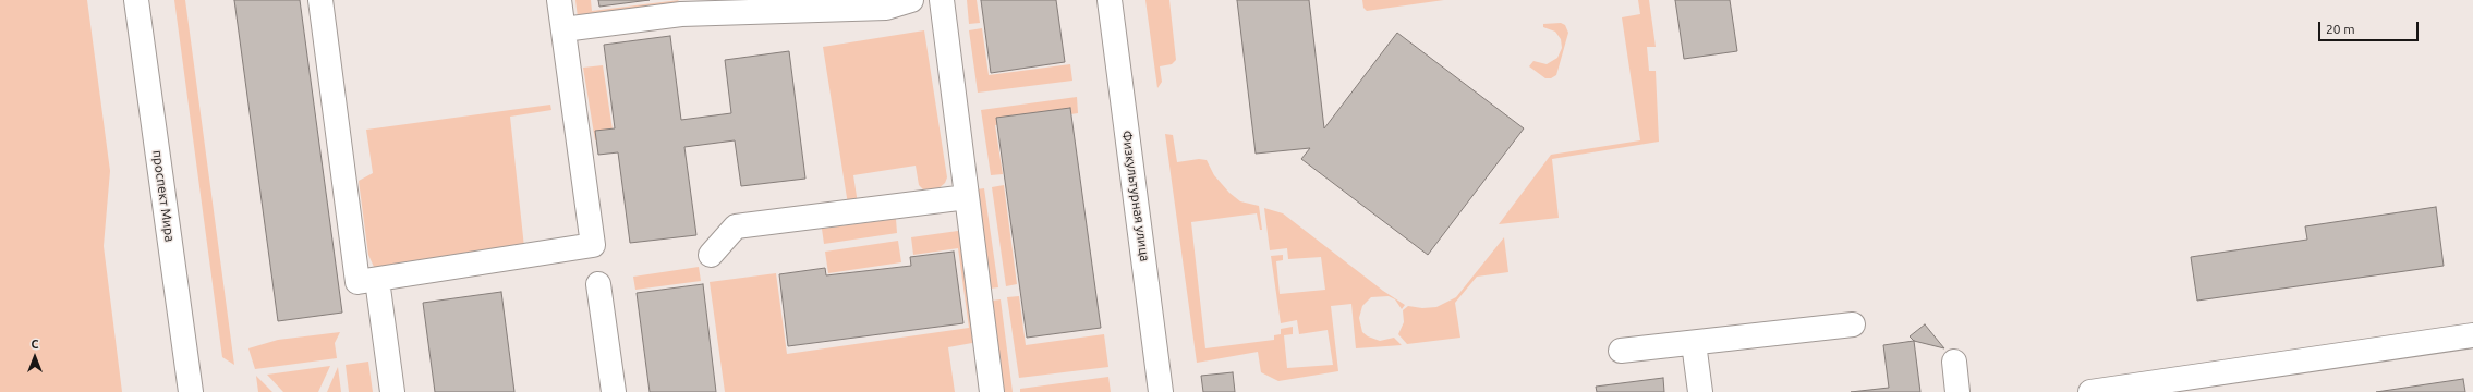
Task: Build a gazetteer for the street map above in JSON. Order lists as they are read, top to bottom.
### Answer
{
  "streets": {
    "main road": ["проспект Мира", "Физкультурная улица"]
  },
  "scale_bar": "20 m",
  "north": "top"
}
